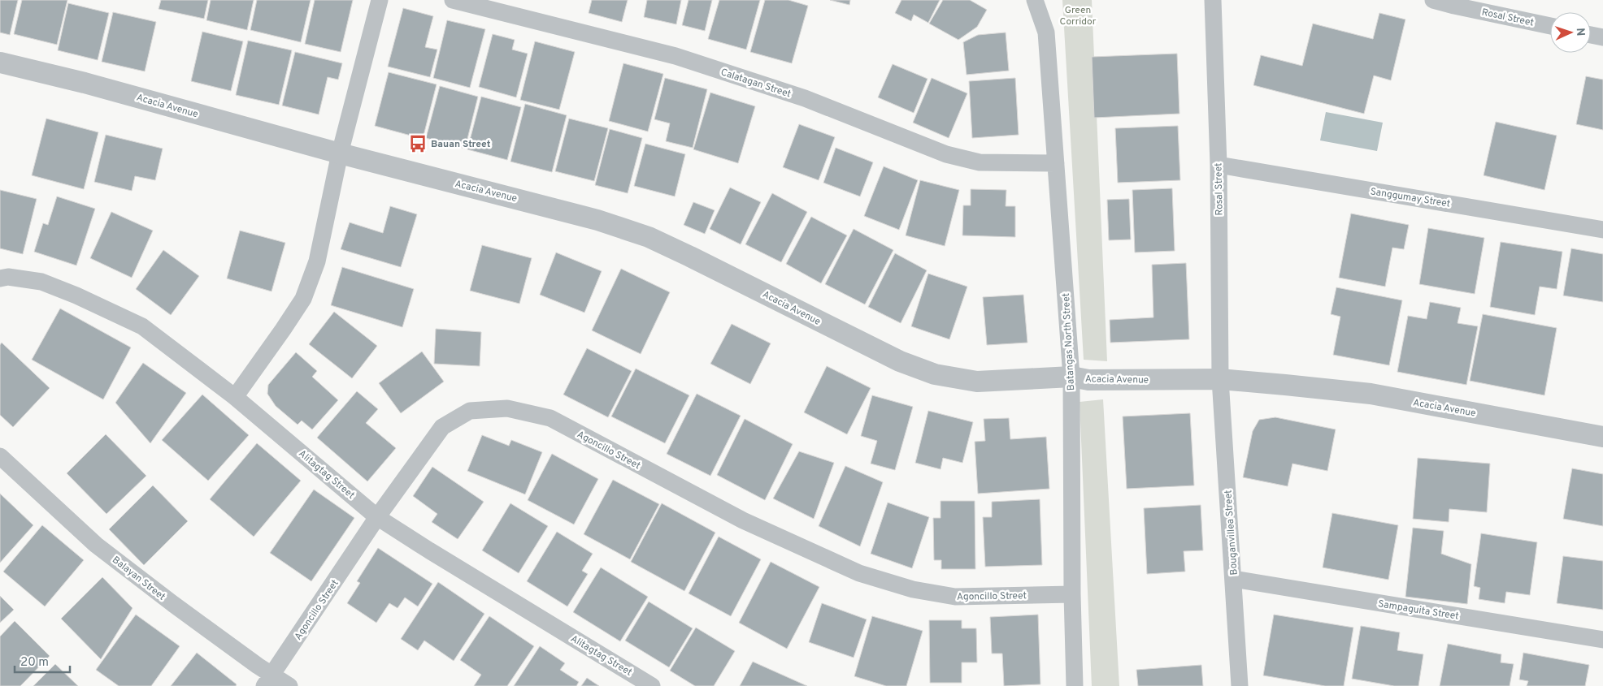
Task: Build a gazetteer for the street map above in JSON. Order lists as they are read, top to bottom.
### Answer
{
  "streets": {
    "street": [
      "Rosal Street",
      "Calatagan Street",
      "Acacia Avenue",
      "Sanggumay Street",
      "Batangas North Street",
      "Agoncillo Street",
      "Alitagtag Street",
      "Bouganvillea Street",
      "Balayan Street",
      "Sampaguita Street"
    ]
  },
  "crossings": [
    ["Rosal Street", "Acacia Avenue"],
    ["Rosal Street", "Sanggumay Street"],
    ["Rosal Street", "Bouganvillea Street"],
    ["Calatagan Street", "Batangas North Street"],
    ["Acacia Avenue", "Batangas North Street"],
    ["Acacia Avenue", "Bouganvillea Street"],
    ["Batangas North Street", "Agoncillo Street"],
    ["Agoncillo Street", "Alitagtag Street"],
    ["Agoncillo Street", "Balayan Street"],
    ["Bouganvillea Street", "Sampaguita Street"]
  ],
  "parks": ["Green Corridor"],
  "places": {
    "bus stop": ["Bauan Street"]
  },
  "scale_bar": "20 m",
  "north": "right"
}
